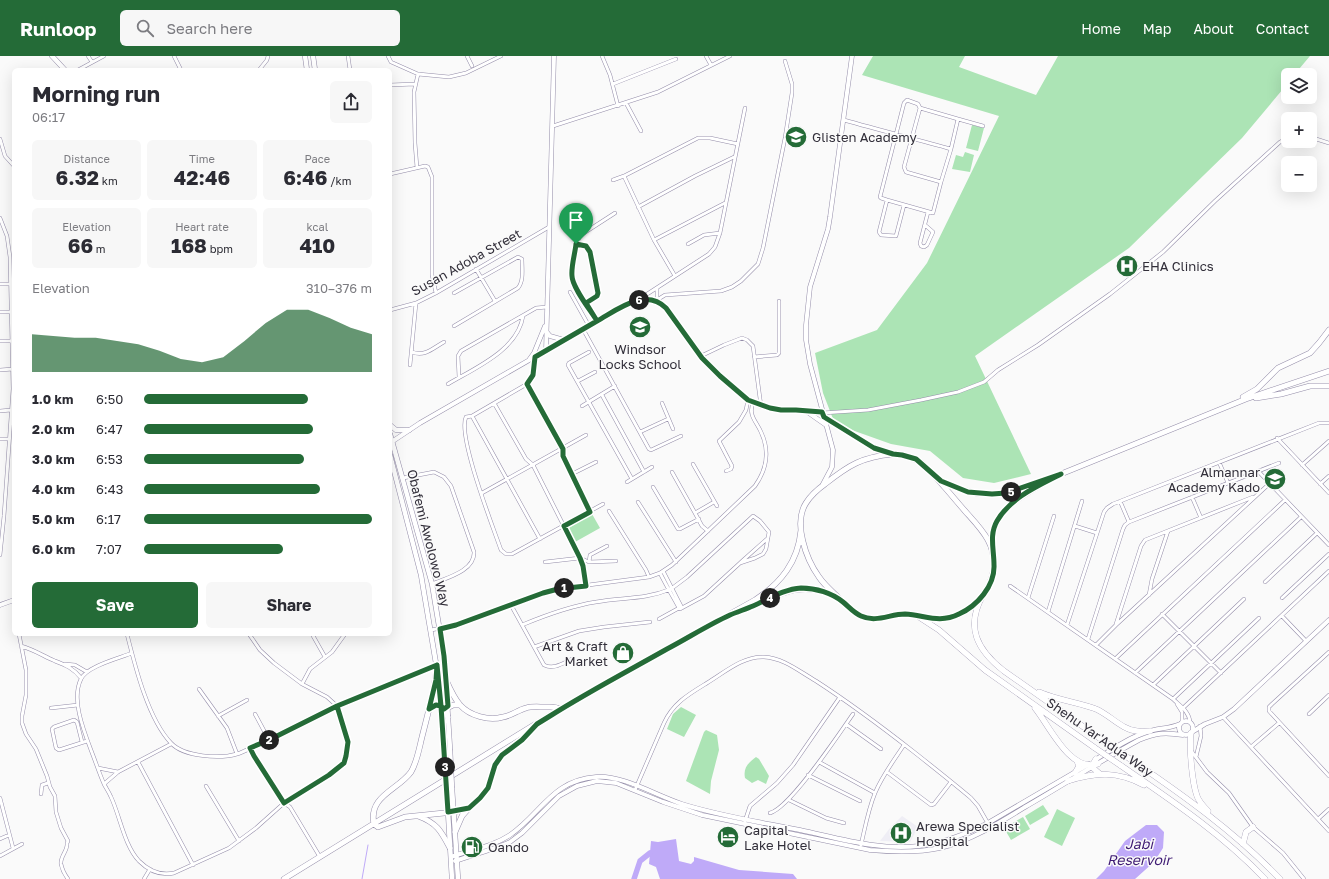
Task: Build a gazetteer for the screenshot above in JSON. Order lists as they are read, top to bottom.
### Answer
{
  "streets": {
    "highway": ["Shehu Yar'Adua Way"],
    "main road": ["Obafemi Awolowo Way"],
    "street": ["Susan Adoba Street"]
  },
  "water": ["Jabi Reservoir"],
  "places": {
    "school or university": ["Glisten Academy", "Windsor Locks School", "Almannar Academy Kado"],
    "hospital": ["EHA Clinics", "Arewa Specialist Hospital"],
    "shop": ["Art & Craft Market"],
    "hotel": ["Capital Lake Hotel"],
    "fuel station": ["Oando"]
  },
  "page": {
    "header": "Runloop",
    "search": "Search here",
    "nav": [
      "Home",
      "Map",
      "About",
      "Contact"
    ],
    "map_buttons": ["+", "−"],
    "heading": ["Morning run", "06:17"],
    "stats": [
      ["Distance", "6.32 km"],
      ["Time", "42:46"],
      ["Pace", "6:46 /km"],
      ["Elevation", "66 m"],
      ["Heart rate", "168 bpm"],
      ["kcal", "410"]
    ],
    "chart": ["Elevation", "310–376 m"],
    "pins": [
      "6",
      "5",
      "1",
      "4",
      "2",
      "3"
    ],
    "list": [
      {
        "name": "1.0 km",
        "note": "6:50"
      },
      {
        "name": "2.0 km",
        "note": "6:47"
      },
      {
        "name": "3.0 km",
        "note": "6:53"
      },
      {
        "name": "4.0 km",
        "note": "6:43"
      },
      {
        "name": "5.0 km",
        "note": "6:17"
      },
      {
        "name": "6.0 km",
        "note": "7:07"
      }
    ],
    "buttons": ["Save", "Share"]
  }
}
